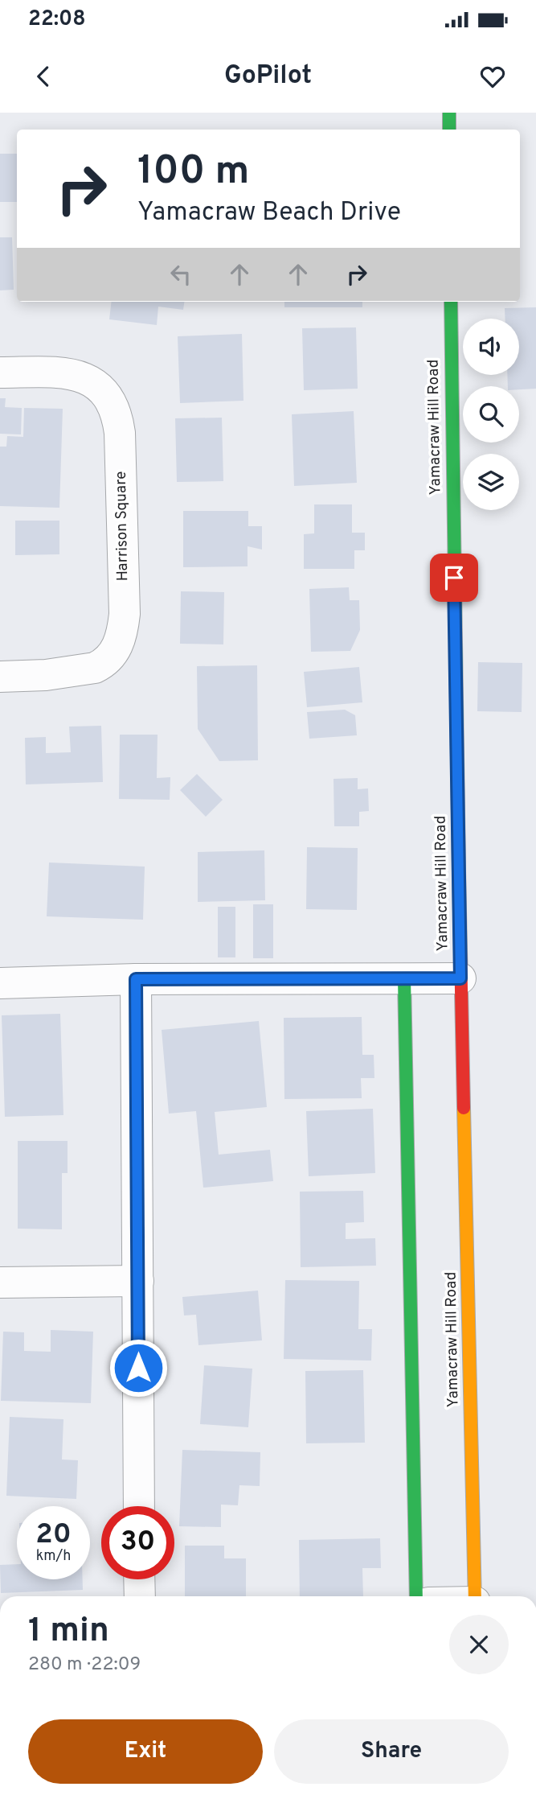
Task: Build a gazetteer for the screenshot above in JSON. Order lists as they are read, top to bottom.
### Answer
{
  "streets": {
    "main road": ["Yamacraw Hill Road"],
    "street": ["Harrison Square"]
  },
  "page": {
    "status": "22:08",
    "header": "GoPilot",
    "turn": ["100 m", "Yamacraw Beach Drive"],
    "speed": "20 km/h",
    "limit": "30",
    "heading": ["1 min", "280 m · 22:09"],
    "buttons": ["Exit", "Share"]
  }
}
